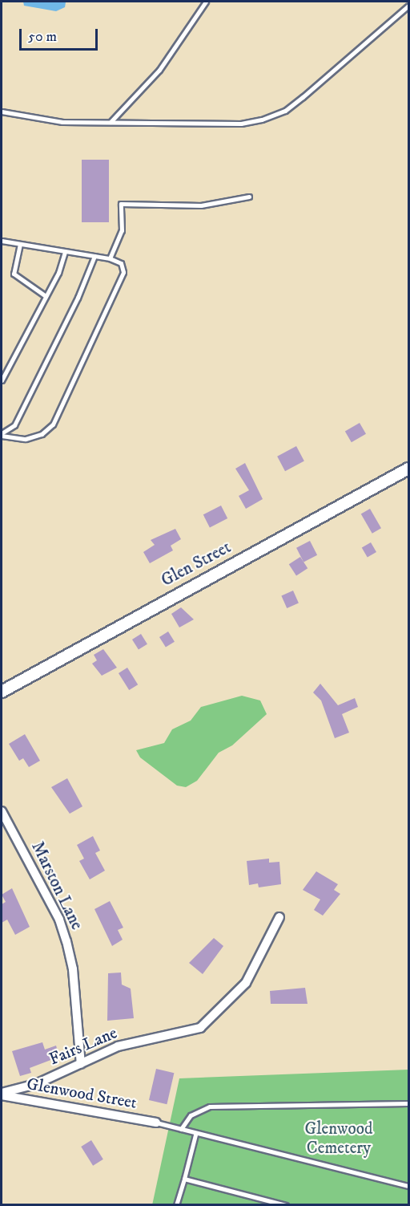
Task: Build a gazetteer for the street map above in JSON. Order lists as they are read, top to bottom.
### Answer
{
  "streets": {
    "street": [
      "Glen Street",
      "Marston Lane",
      "Fairs Lane",
      "Glenwood Street"
    ]
  },
  "crossings": [
    ["Marston Lane", "Fairs Lane"],
    ["Fairs Lane", "Glenwood Street"]
  ],
  "parks": ["Glenwood Cemetery"],
  "scale_bar": "50 m"
}
